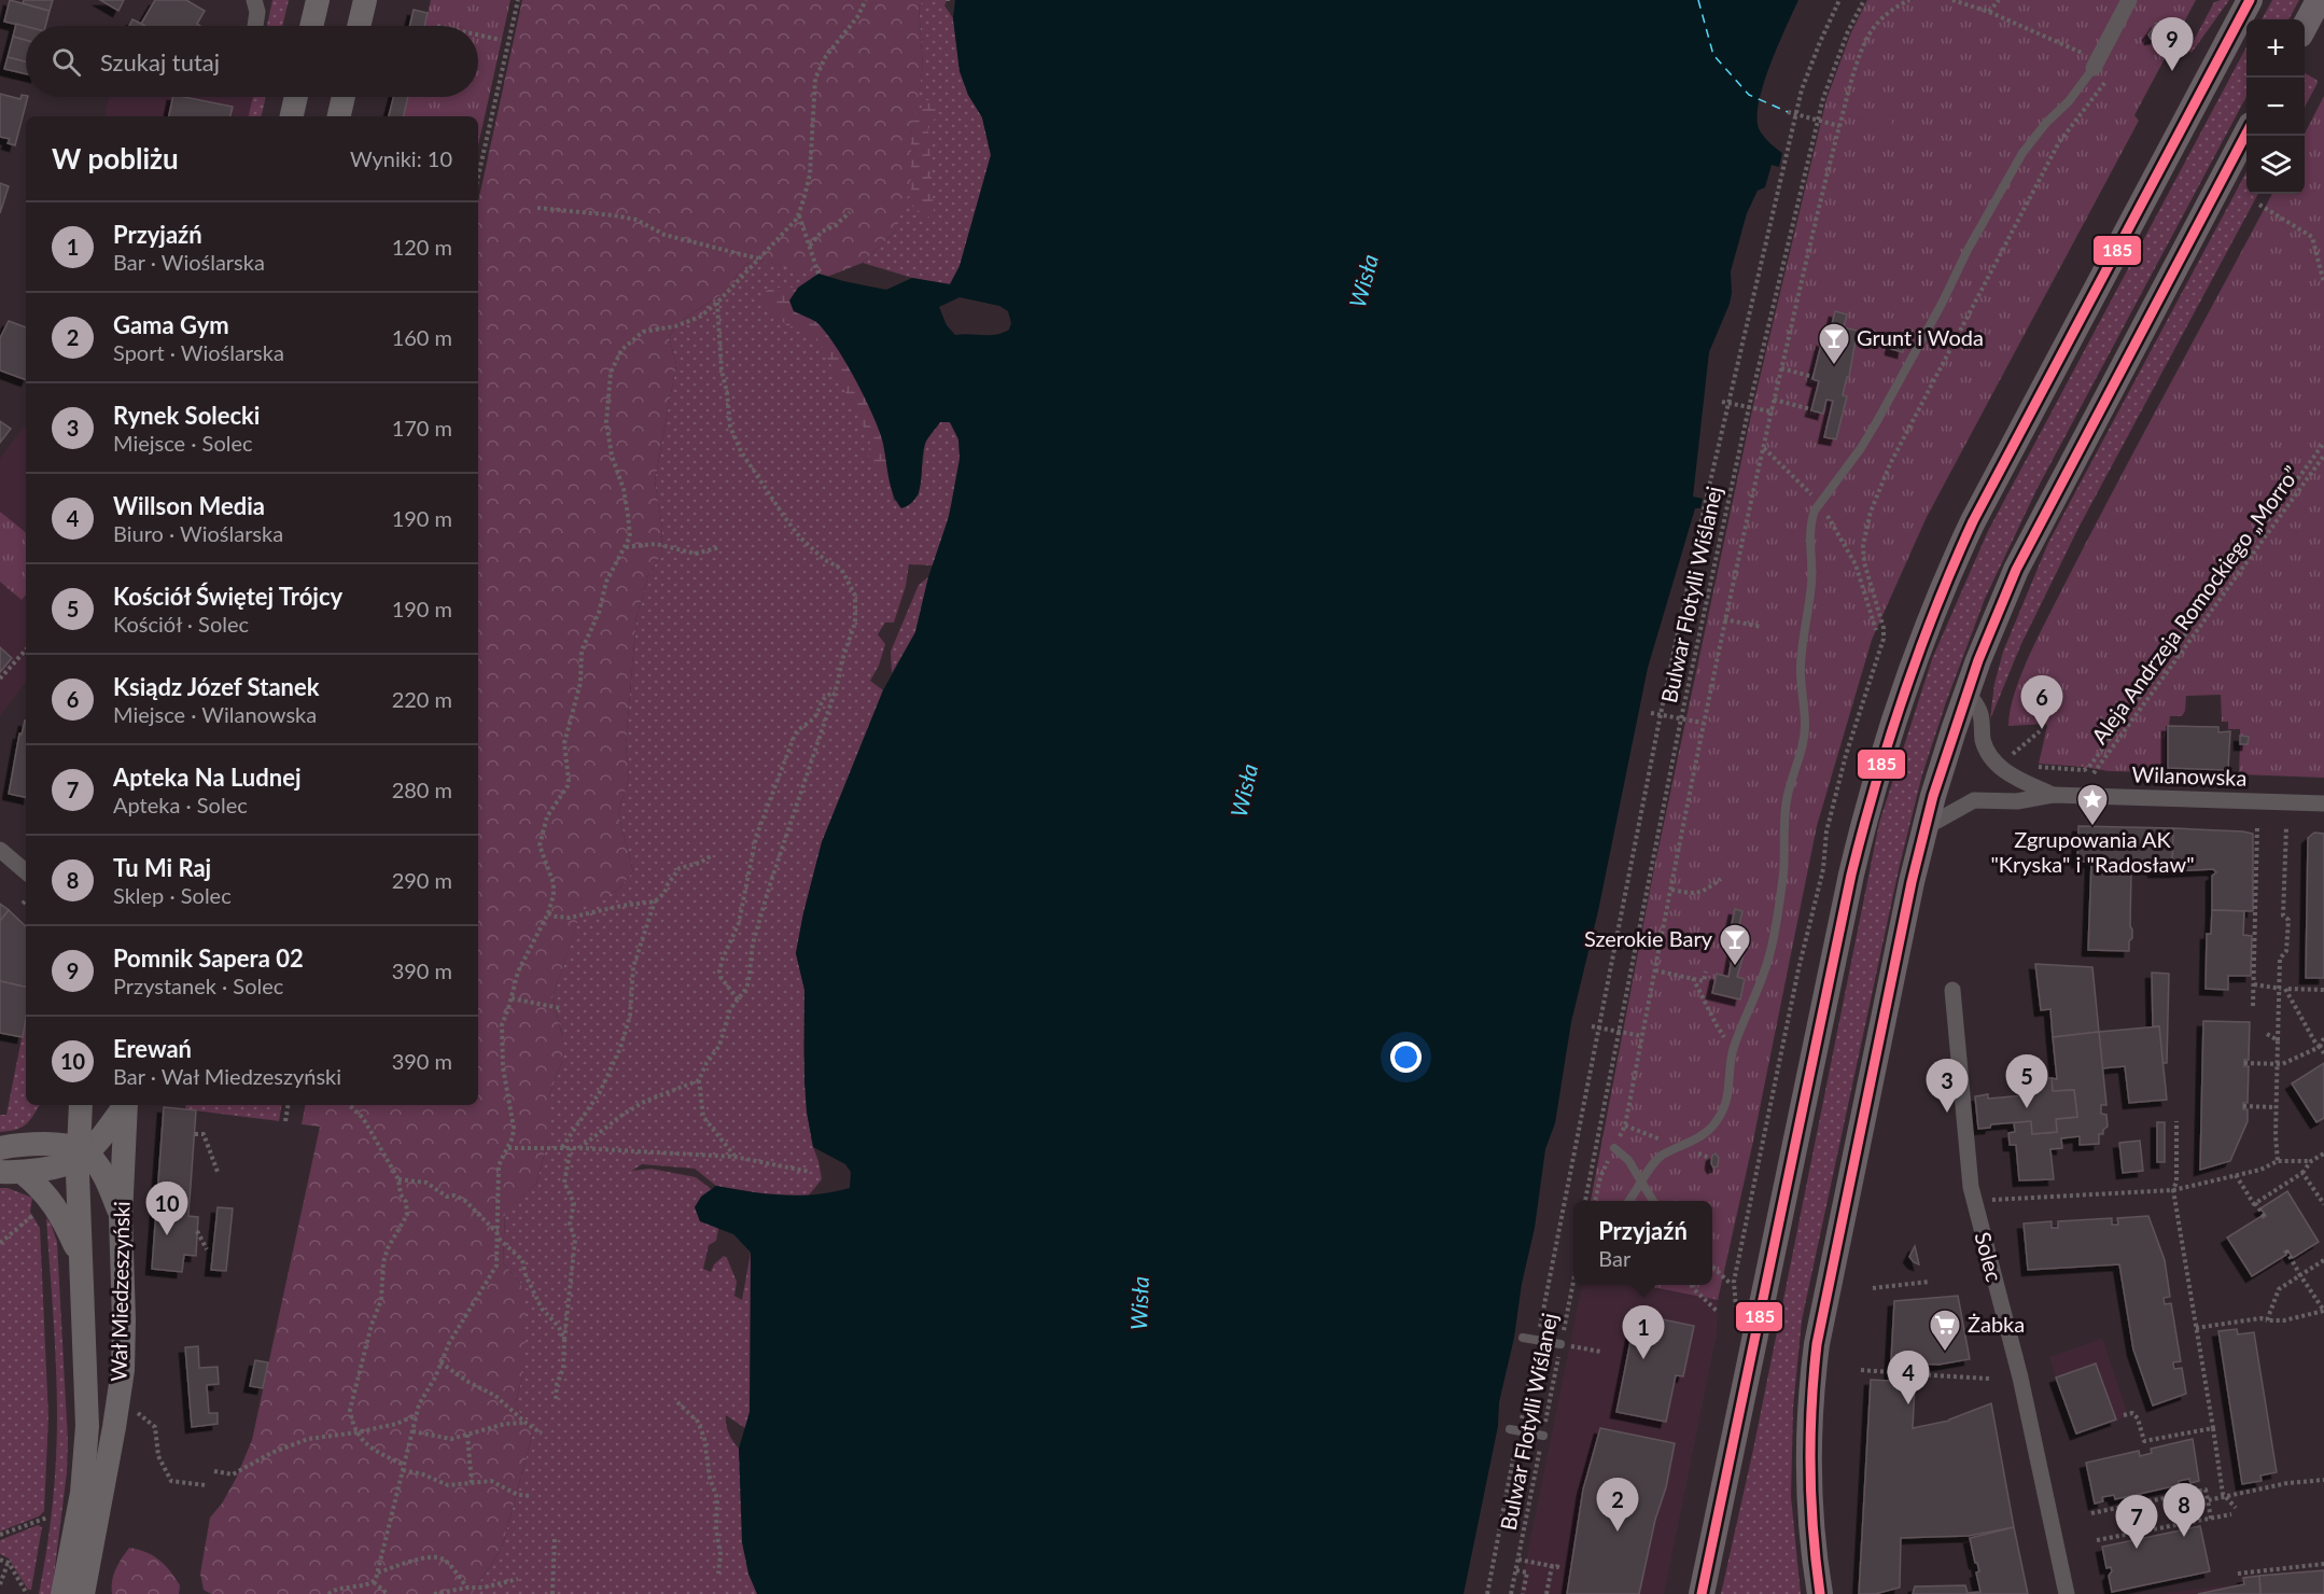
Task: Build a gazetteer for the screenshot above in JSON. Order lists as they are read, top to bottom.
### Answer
{
  "streets": {
    "main road": ["Wał Miedzeszyński"],
    "street": ["Wilanowska", "Solec"],
    "path": ["Bulwar Flotylli Wiślanej", "Aleja Andrzeja Romockiego „Morro”"]
  },
  "water": ["Wisła"],
  "places": {
    "bar": ["Grunt i Woda", "Szerokie Bary"],
    "place": ["Zgrupowania AK \"Kryska\" i \"Radosław\""],
    "supermarket": ["Żabka"]
  },
  "lines": ["transit line 185"],
  "page": {
    "pins": [
      "9",
      "6",
      "5",
      "3",
      "10",
      "1",
      "4",
      "2",
      "8",
      "7"
    ],
    "map_buttons": ["+", "−"],
    "search": "Szukaj tutaj",
    "heading": ["W pobliżu", "Wyniki: 10"],
    "list": [
      {
        "mark": "1",
        "name": "Przyjaźń",
        "note": "Bar · Wioślarska",
        "value": "120 m"
      },
      {
        "mark": "2",
        "name": "Gama Gym",
        "note": "Sport · Wioślarska",
        "value": "160 m"
      },
      {
        "mark": "3",
        "name": "Rynek Solecki",
        "note": "Miejsce · Solec",
        "value": "170 m"
      },
      {
        "mark": "4",
        "name": "Willson Media",
        "note": "Biuro · Wioślarska",
        "value": "190 m"
      },
      {
        "mark": "5",
        "name": "Kościół Świętej Trójcy",
        "note": "Kościół · Solec",
        "value": "190 m"
      },
      {
        "mark": "6",
        "name": "Ksiądz Józef Stanek",
        "note": "Miejsce · Wilanowska",
        "value": "220 m"
      },
      {
        "mark": "7",
        "name": "Apteka Na Ludnej",
        "note": "Apteka · Solec",
        "value": "280 m"
      },
      {
        "mark": "8",
        "name": "Tu Mi Raj",
        "note": "Sklep · Solec",
        "value": "290 m"
      },
      {
        "mark": "9",
        "name": "Pomnik Sapera 02",
        "note": "Przystanek · Solec",
        "value": "390 m"
      },
      {
        "mark": "10",
        "name": "Erewań",
        "note": "Bar · Wał Miedzeszyński",
        "value": "390 m"
      }
    ],
    "popup": ["Przyjaźń", "Bar"]
  }
}
